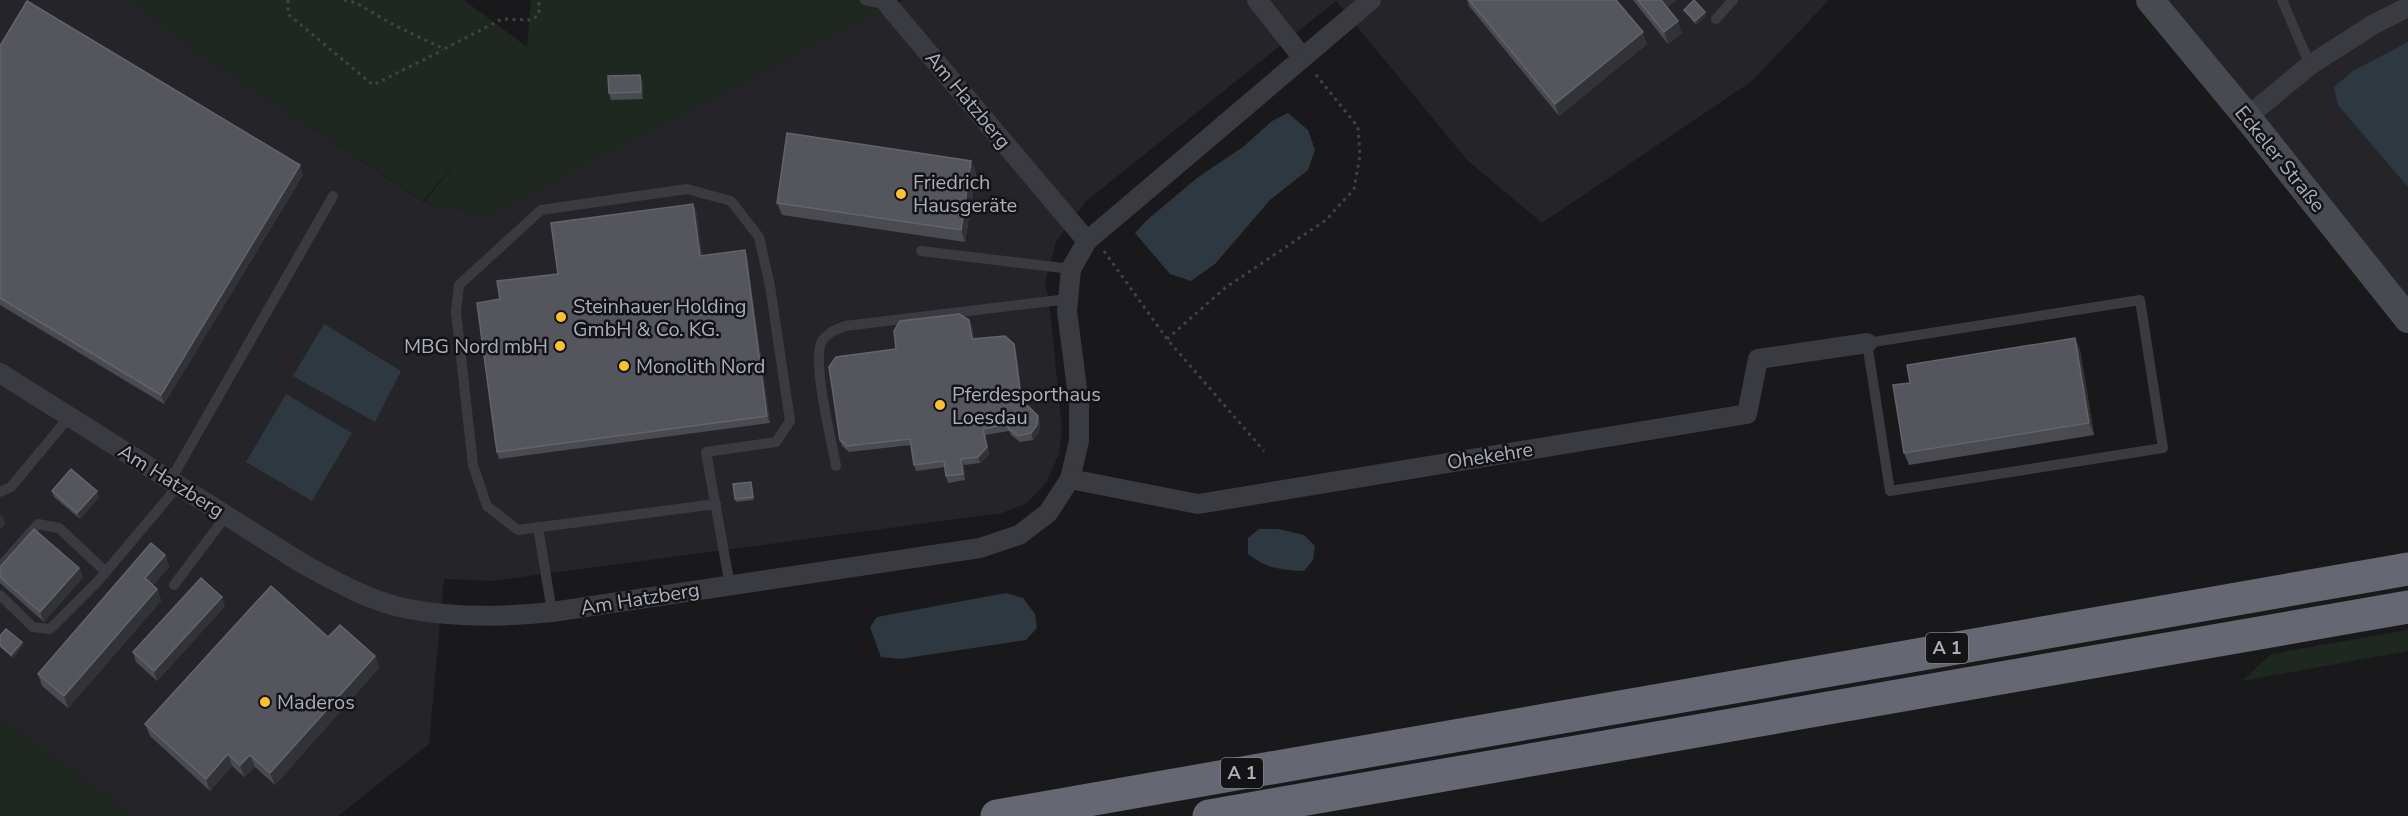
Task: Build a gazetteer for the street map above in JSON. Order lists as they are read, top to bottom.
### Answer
{
  "streets": {
    "highway": ["A 1"],
    "street": ["Am Hatzberg", "Eckeler Straße", "Ohekehre"]
  },
  "crossings": [
    ["Am Hatzberg", "Ohekehre"]
  ],
  "places": [
    "Friedrich Hausgeräte",
    "Steinhauer Holding GmbH & Co. KG.",
    "MBG Nord mbH",
    "Monolith Nord",
    "Pferdesporthaus Loesdau",
    "Maderos"
  ]
}
